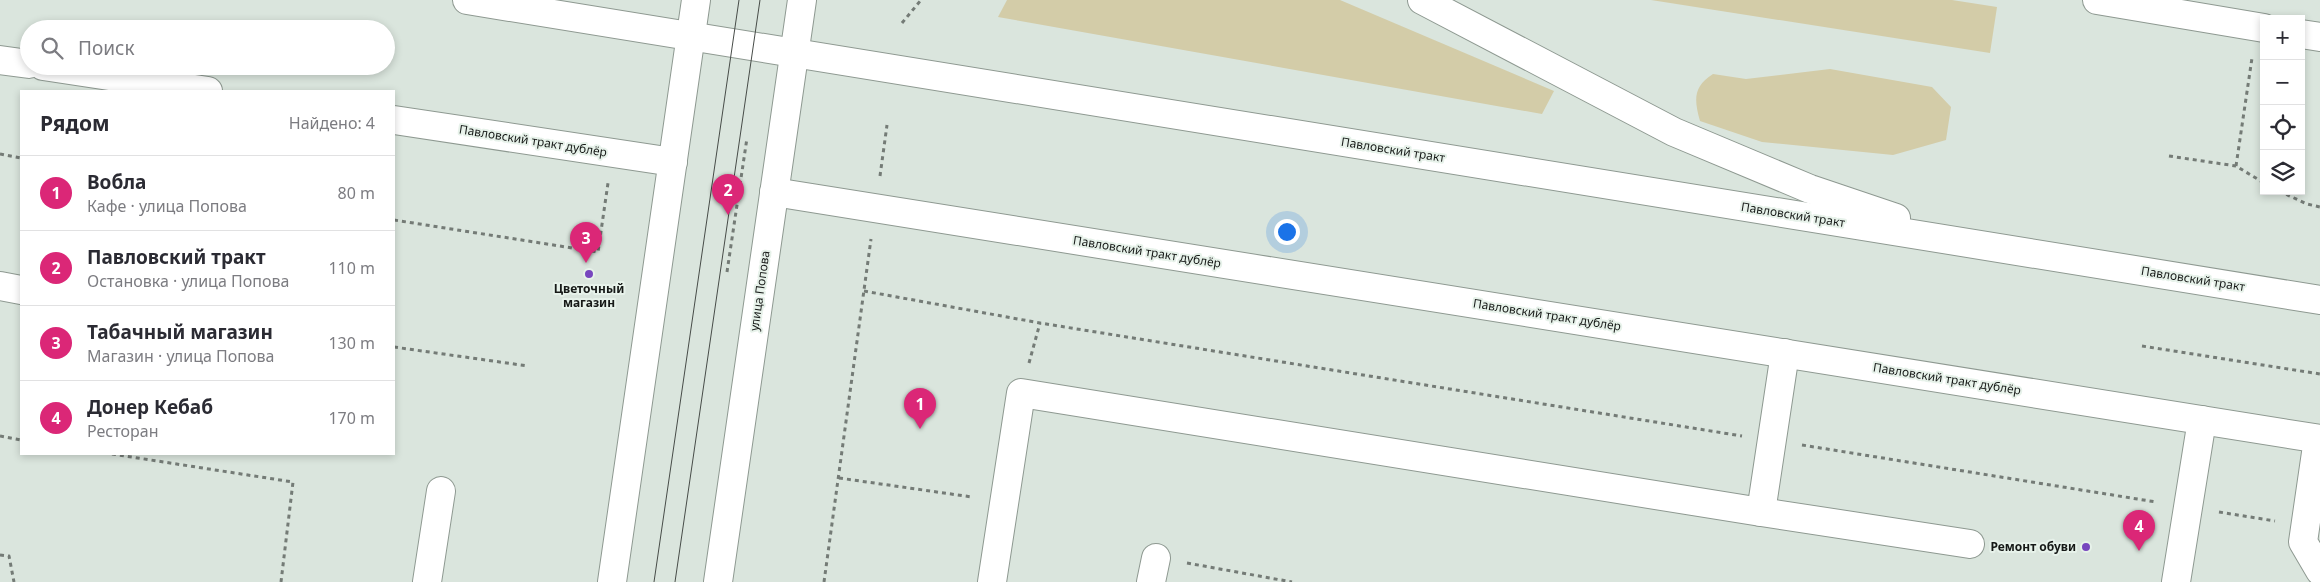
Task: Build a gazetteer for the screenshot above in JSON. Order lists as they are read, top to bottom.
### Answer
{
  "streets": {
    "main road": ["Павловский тракт дублёр", "Павловский тракт", "улица Попова"]
  },
  "crossings": [
    ["Павловский тракт дублёр", "улица Попова"],
    ["Павловский тракт", "улица Попова"]
  ],
  "places": ["Цветочный магазин", "Ремонт обуви"],
  "page": {
    "map_buttons": ["+", "−"],
    "search": "Поиск",
    "heading": ["Рядом", "Найдено: 4"],
    "list": [
      {
        "mark": "1",
        "name": "Вобла",
        "note": "Кафе · улица Попова",
        "value": "80 m"
      },
      {
        "mark": "2",
        "name": "Павловский тракт",
        "note": "Остановка · улица Попова",
        "value": "110 m"
      },
      {
        "mark": "3",
        "name": "Табачный магазин",
        "note": "Магазин · улица Попова",
        "value": "130 m"
      },
      {
        "mark": "4",
        "name": "Донер Кебаб",
        "note": "Ресторан",
        "value": "170 m"
      }
    ],
    "pins": [
      "2",
      "3",
      "1",
      "4"
    ]
  }
}
